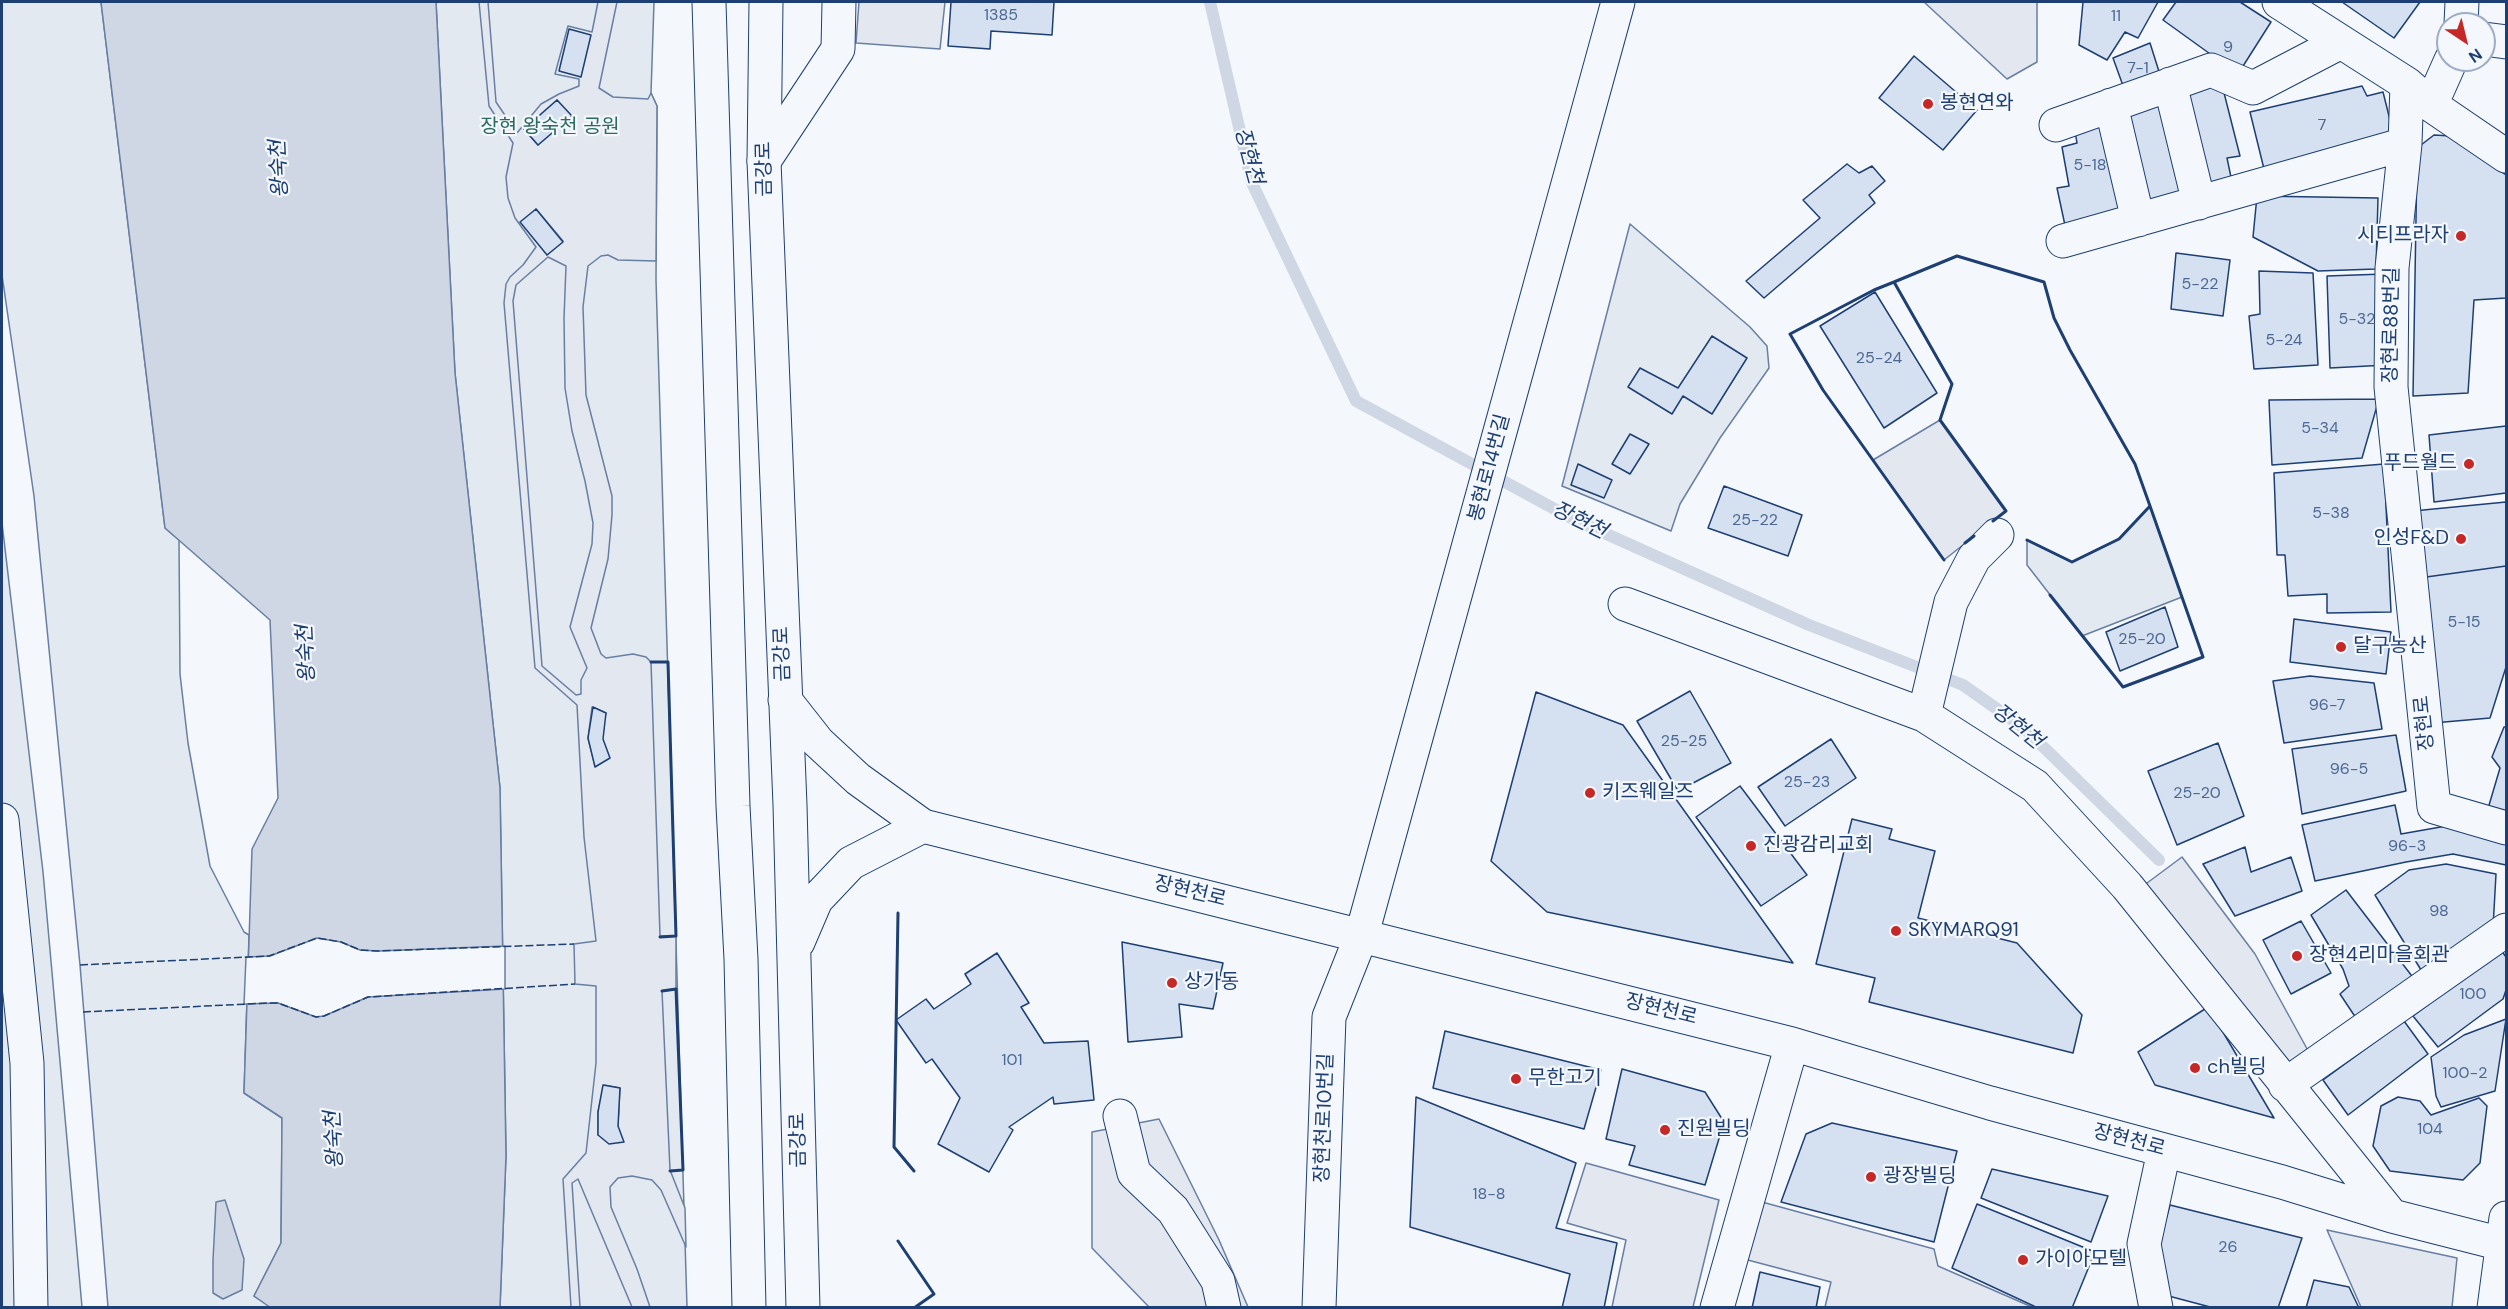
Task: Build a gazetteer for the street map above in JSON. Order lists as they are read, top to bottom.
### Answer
{
  "streets": {
    "main road": [
      "금강로",
      "장현로88번길",
      "봉현로14번길",
      "장현로",
      "장현천로",
      "장현천로10번길"
    ]
  },
  "crossings": [
    ["장현로88번길", "장현로"],
    ["봉현로14번길", "장현천로"],
    ["봉현로14번길", "장현천로10번길"],
    ["장현천로", "장현천로10번길"]
  ],
  "water": ["장현천", "왕숙천"],
  "parks": ["장현 왕숙천 공원"],
  "places": [
    "봉현연와",
    "시티프라자",
    "푸드월드",
    "인성F&D",
    "달구농산",
    "키즈웨일즈",
    "진광감리교회",
    "SKYMARQ91",
    "장현4리마을회관",
    "상가동",
    "ch빌딩",
    "무한고기",
    "진원빌딩",
    "광장빌딩",
    "가이아모텔"
  ],
  "house_numbers": [
    "1385",
    "11",
    "9",
    "7-1",
    "7",
    "5-18",
    "5-22",
    "5-32",
    "5-24",
    "25-24",
    "5-34",
    "5-38",
    "25-22",
    "5-15",
    "25-20",
    "96-7",
    "25-25",
    "96-5",
    "25-23",
    "25-20",
    "96-3",
    "98",
    "100",
    "101",
    "100-2",
    "104",
    "18-8",
    "26"
  ],
  "north": "bottom right"
}
